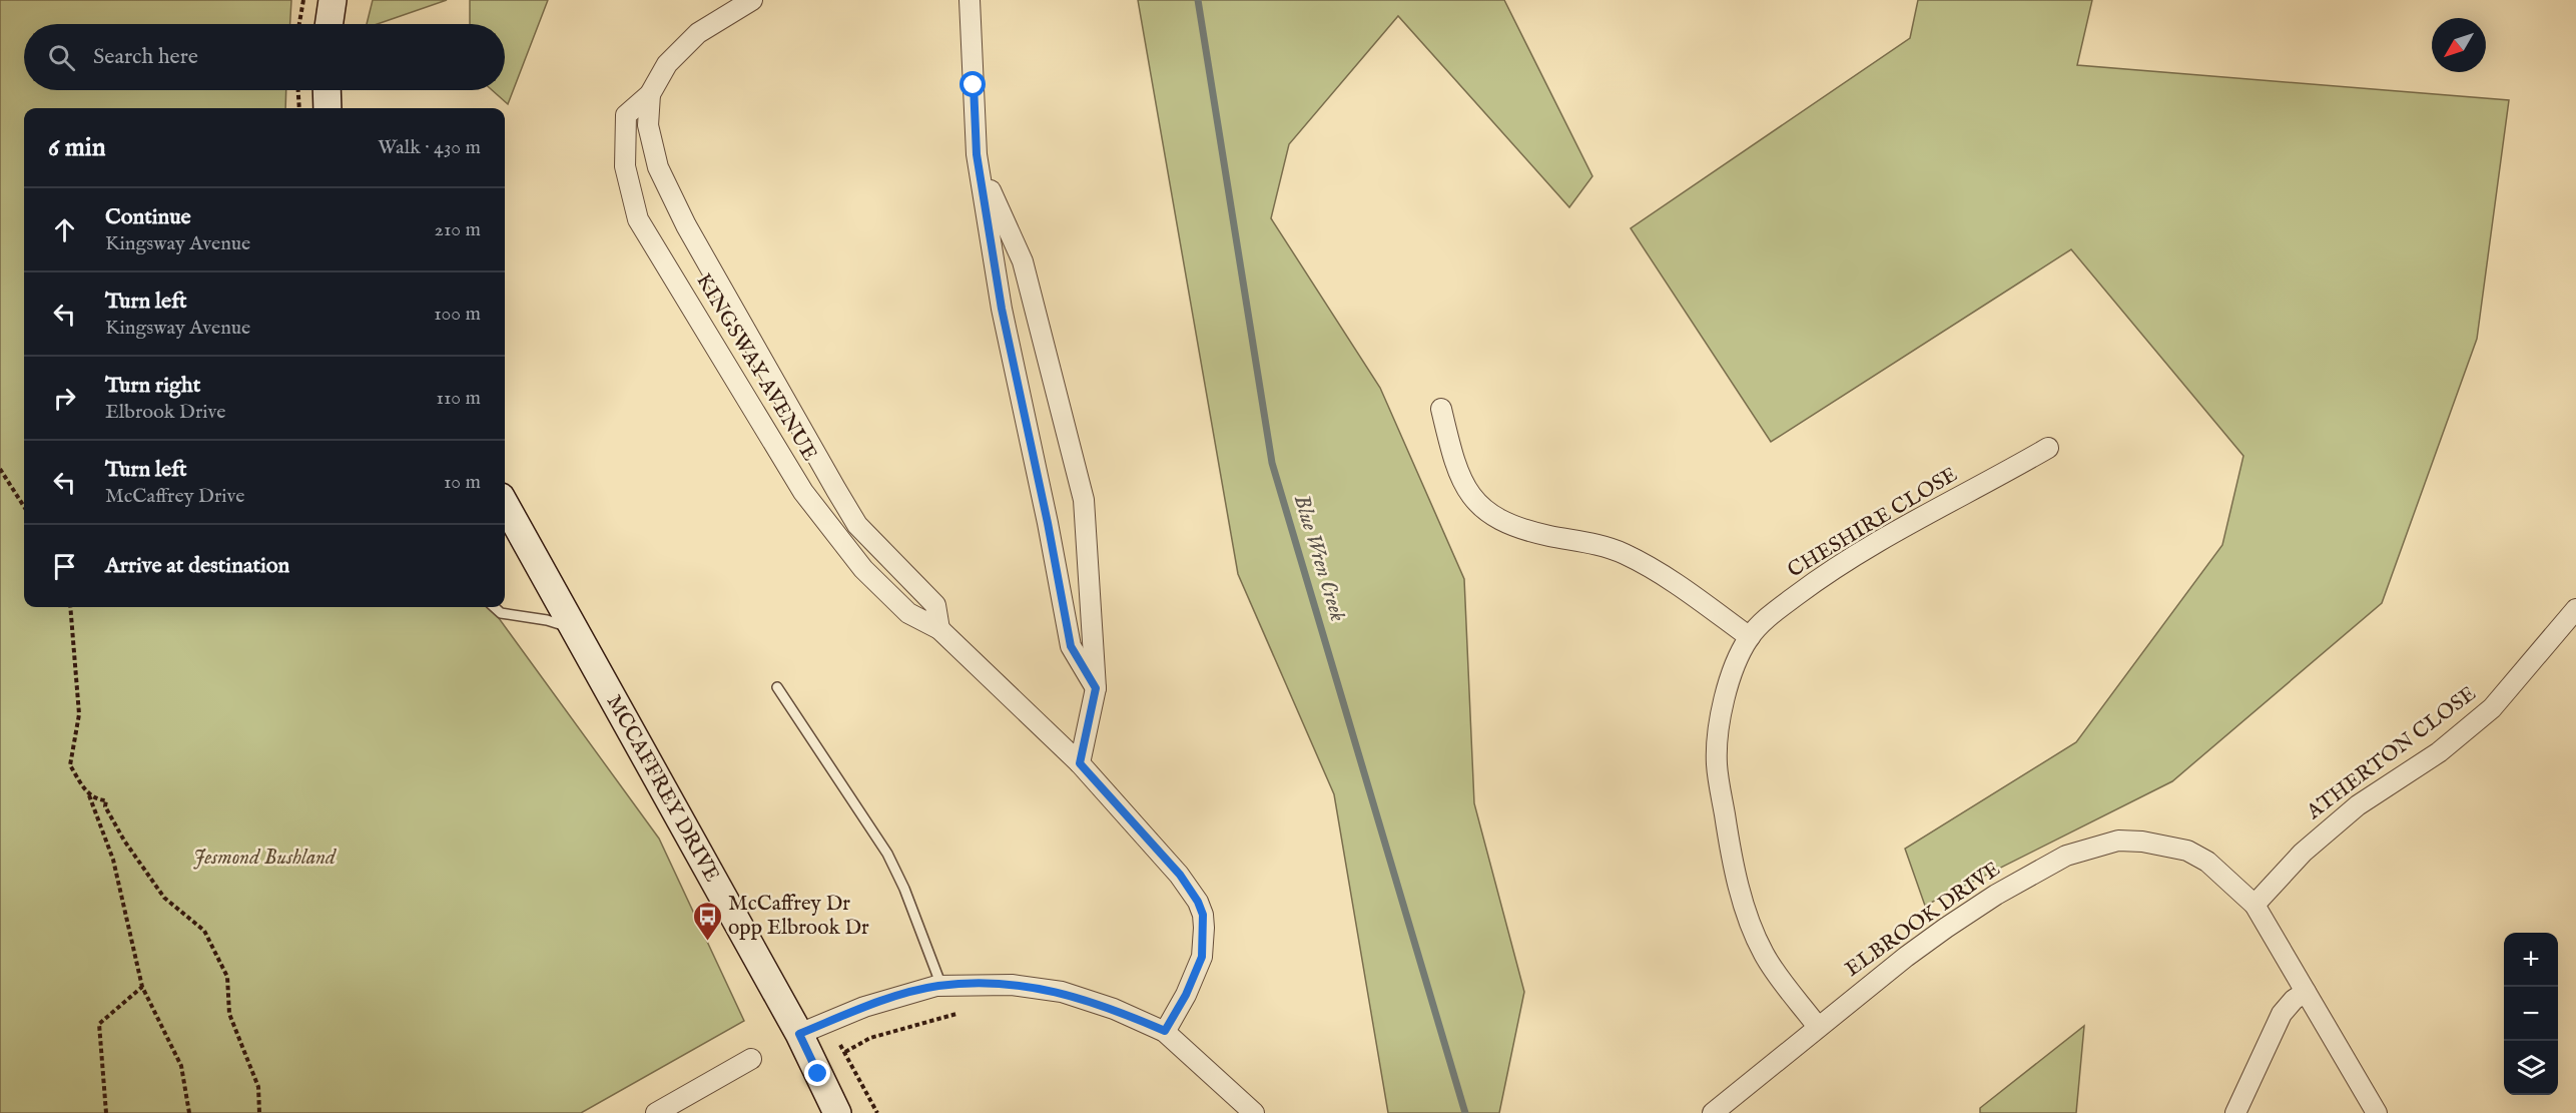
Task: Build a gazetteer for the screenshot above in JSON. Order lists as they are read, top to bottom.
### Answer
{
  "streets": {
    "main road": ["MCCAFFREY DRIVE"],
    "street": [
      "KINGSWAY AVENUE",
      "CHESHIRE CLOSE",
      "ATHERTON CLOSE",
      "ELBROOK DRIVE"
    ]
  },
  "crossings": [
    ["CHESHIRE CLOSE", "ELBROOK DRIVE"],
    ["ATHERTON CLOSE", "ELBROOK DRIVE"]
  ],
  "water": ["Blue Wren Creek"],
  "parks": ["Jesmond Bushland"],
  "places": {
    "bus stop": ["McCaffrey Dr opp Elbrook Dr"]
  },
  "north": "bottom left",
  "page": {
    "search": "Search here",
    "heading": ["6 min", "Walk · 430 m"],
    "list": [
      ["Continue", "Kingsway Avenue", "210 m"],
      ["Turn left", "Kingsway Avenue", "100 m"],
      ["Turn right", "Elbrook Drive", "110 m"],
      ["Turn left", "McCaffrey Drive", "10 m"],
      "Arrive at destination"
    ],
    "map_buttons": ["+", "−"]
  }
}
